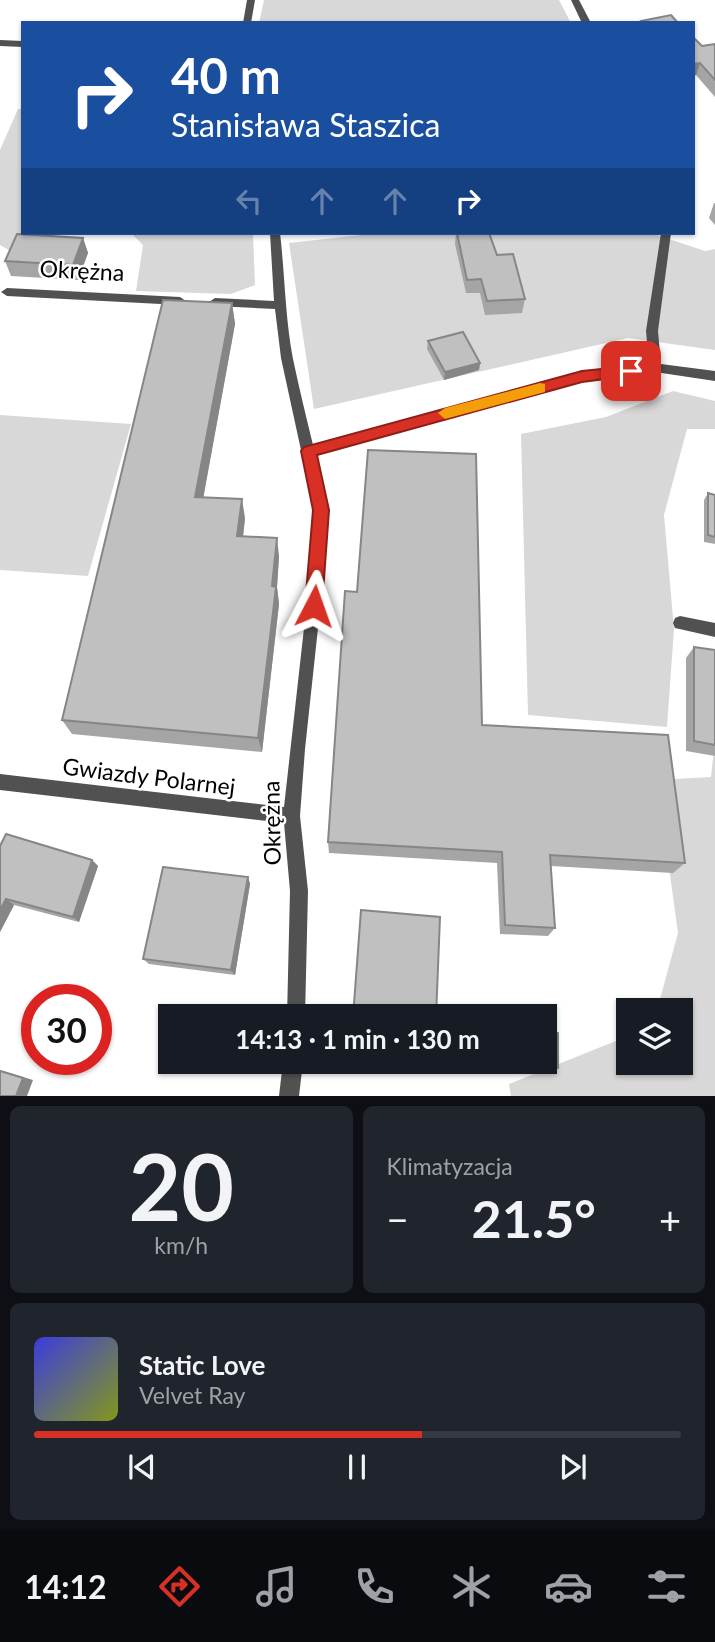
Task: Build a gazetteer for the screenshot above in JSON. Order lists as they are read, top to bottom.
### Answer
{
  "streets": {
    "street": ["Okrężna", "Gwiazdy Polarnej"]
  },
  "crossings": [
    ["Okrężna", "Gwiazdy Polarnej"]
  ],
  "page": {
    "turn": ["40 m", "Stanisława Staszica"],
    "limit": "30",
    "trip": "14:13 · 1 min · 130 m",
    "tile": [
      ["20", "km/h"],
      "Klimatyzacja"
    ],
    "heat": ["−", "21.5°", "+"],
    "song": ["Static Love", "Velvet Ray"],
    "tabs": "14:12"
  }
}
